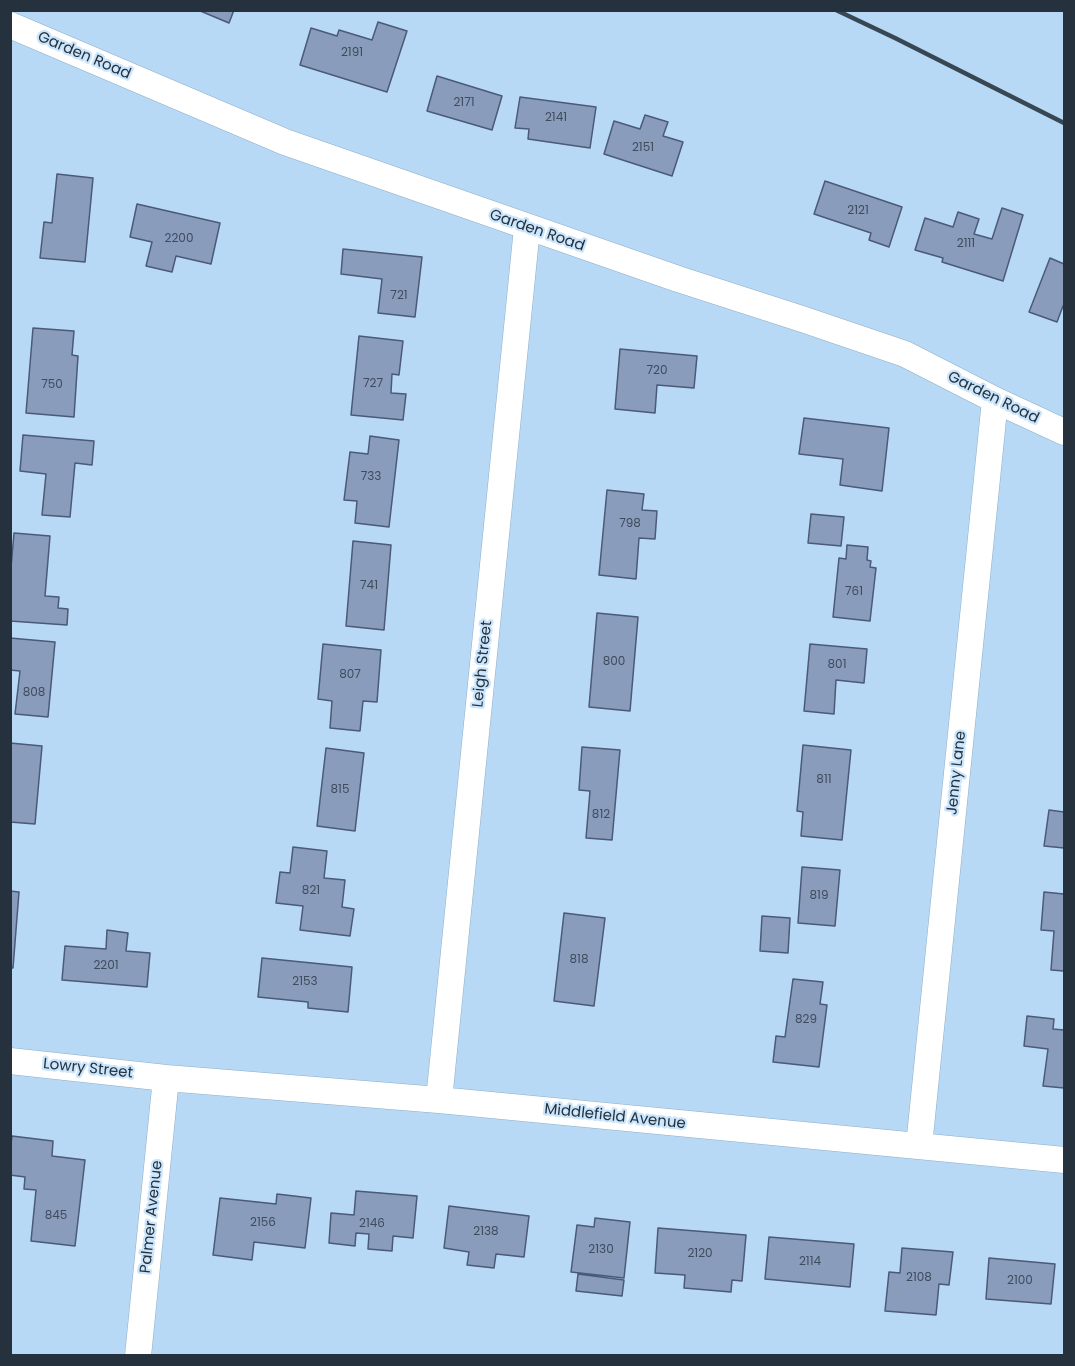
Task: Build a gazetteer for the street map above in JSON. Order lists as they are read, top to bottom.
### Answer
{
  "streets": {
    "street": [
      "Garden Road",
      "Leigh Street",
      "Jenny Lane",
      "Lowry Street",
      "Middlefield Avenue",
      "Palmer Avenue"
    ]
  },
  "crossings": [
    ["Garden Road", "Leigh Street"],
    ["Garden Road", "Jenny Lane"],
    ["Leigh Street", "Middlefield Avenue"],
    ["Jenny Lane", "Middlefield Avenue"],
    ["Lowry Street", "Middlefield Avenue"],
    ["Lowry Street", "Palmer Avenue"],
    ["Middlefield Avenue", "Palmer Avenue"]
  ],
  "house_numbers": [
    "2191",
    "2171",
    "2141",
    "2151",
    "2121",
    "2200",
    "2111",
    "721",
    "720",
    "727",
    "750",
    "733",
    "798",
    "741",
    "761",
    "800",
    "801",
    "807",
    "808",
    "811",
    "815",
    "812",
    "821",
    "819",
    "818",
    "2201",
    "2153",
    "829",
    "845",
    "2156",
    "2146",
    "2138",
    "2130",
    "2120",
    "2114",
    "2108",
    "2100"
  ]
}
